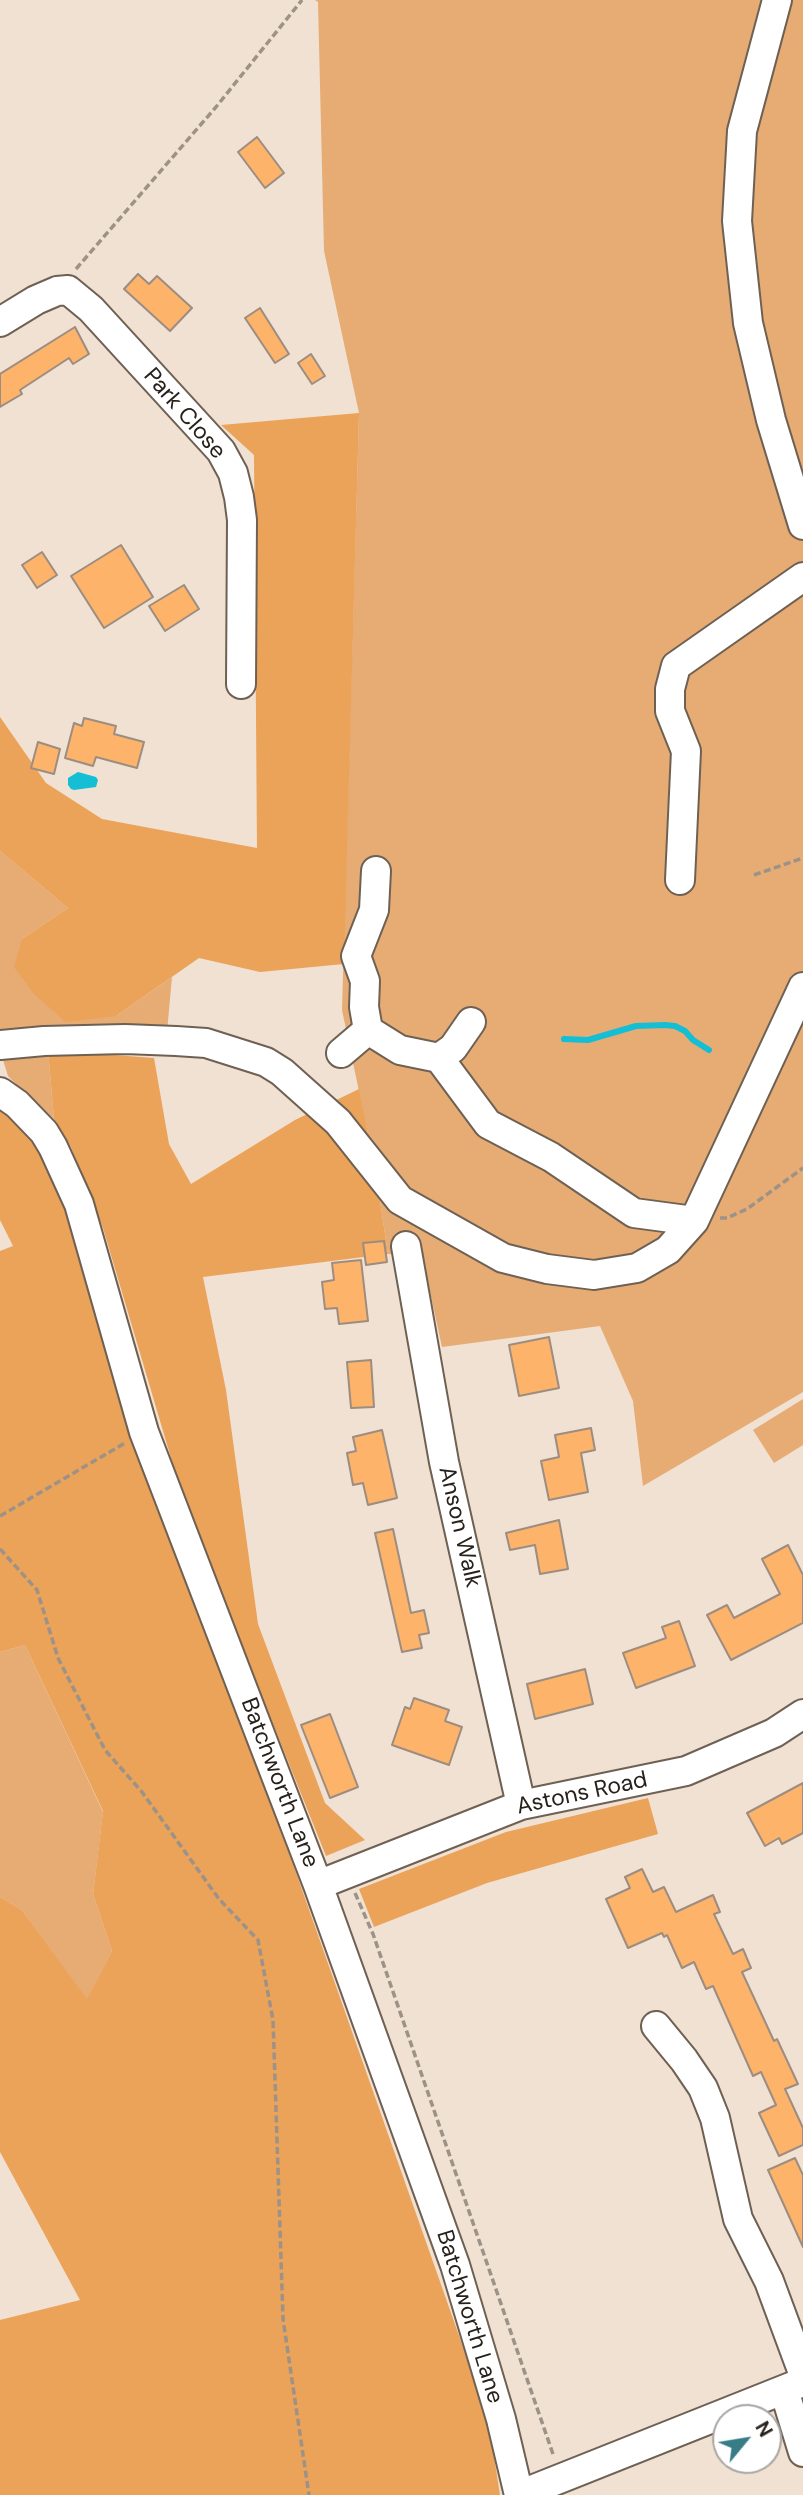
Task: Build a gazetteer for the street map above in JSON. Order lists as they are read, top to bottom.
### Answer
{
  "streets": {
    "street": [
      "Park Close",
      "Anson Walk",
      "Batchworth Lane",
      "Astons Road"
    ]
  },
  "crossings": [
    ["Anson Walk", "Astons Road"],
    ["Batchworth Lane", "Astons Road"]
  ],
  "north": "top right"
}
